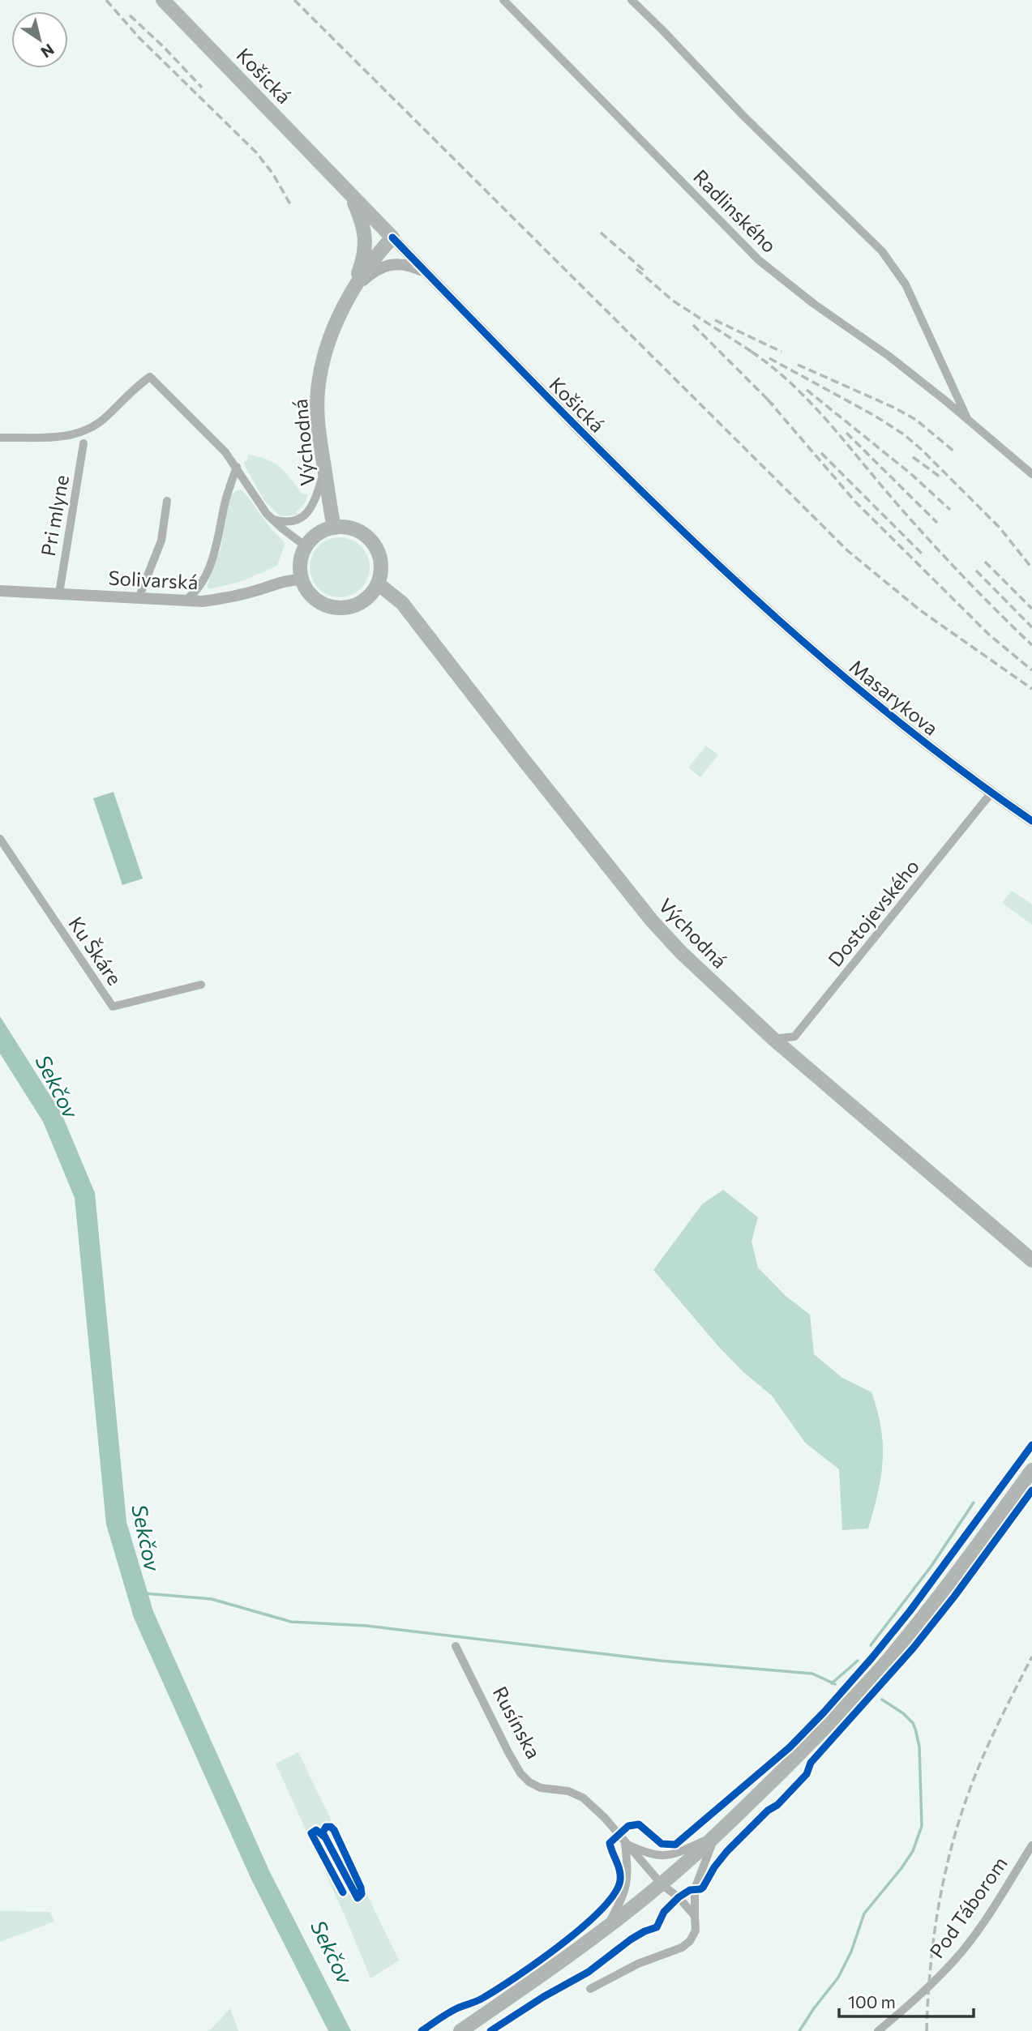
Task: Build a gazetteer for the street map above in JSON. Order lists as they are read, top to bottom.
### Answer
{
  "streets": {
    "main road": ["Košická", "Východná"],
    "street": [
      "Radlinského",
      "Pri mlyne",
      "Solivarská",
      "Masarykova",
      "Dostojevského",
      "Ku Škáre",
      "Rusínska",
      "Pod Táborom"
    ]
  },
  "crossings": [
    ["Košická", "Východná"],
    ["Košická", "Masarykova"],
    ["Východná", "Solivarská"],
    ["Pri mlyne", "Solivarská"],
    ["Masarykova", "Dostojevského"]
  ],
  "water": ["Sekčov"],
  "scale_bar": "100 m",
  "north": "bottom right"
}
